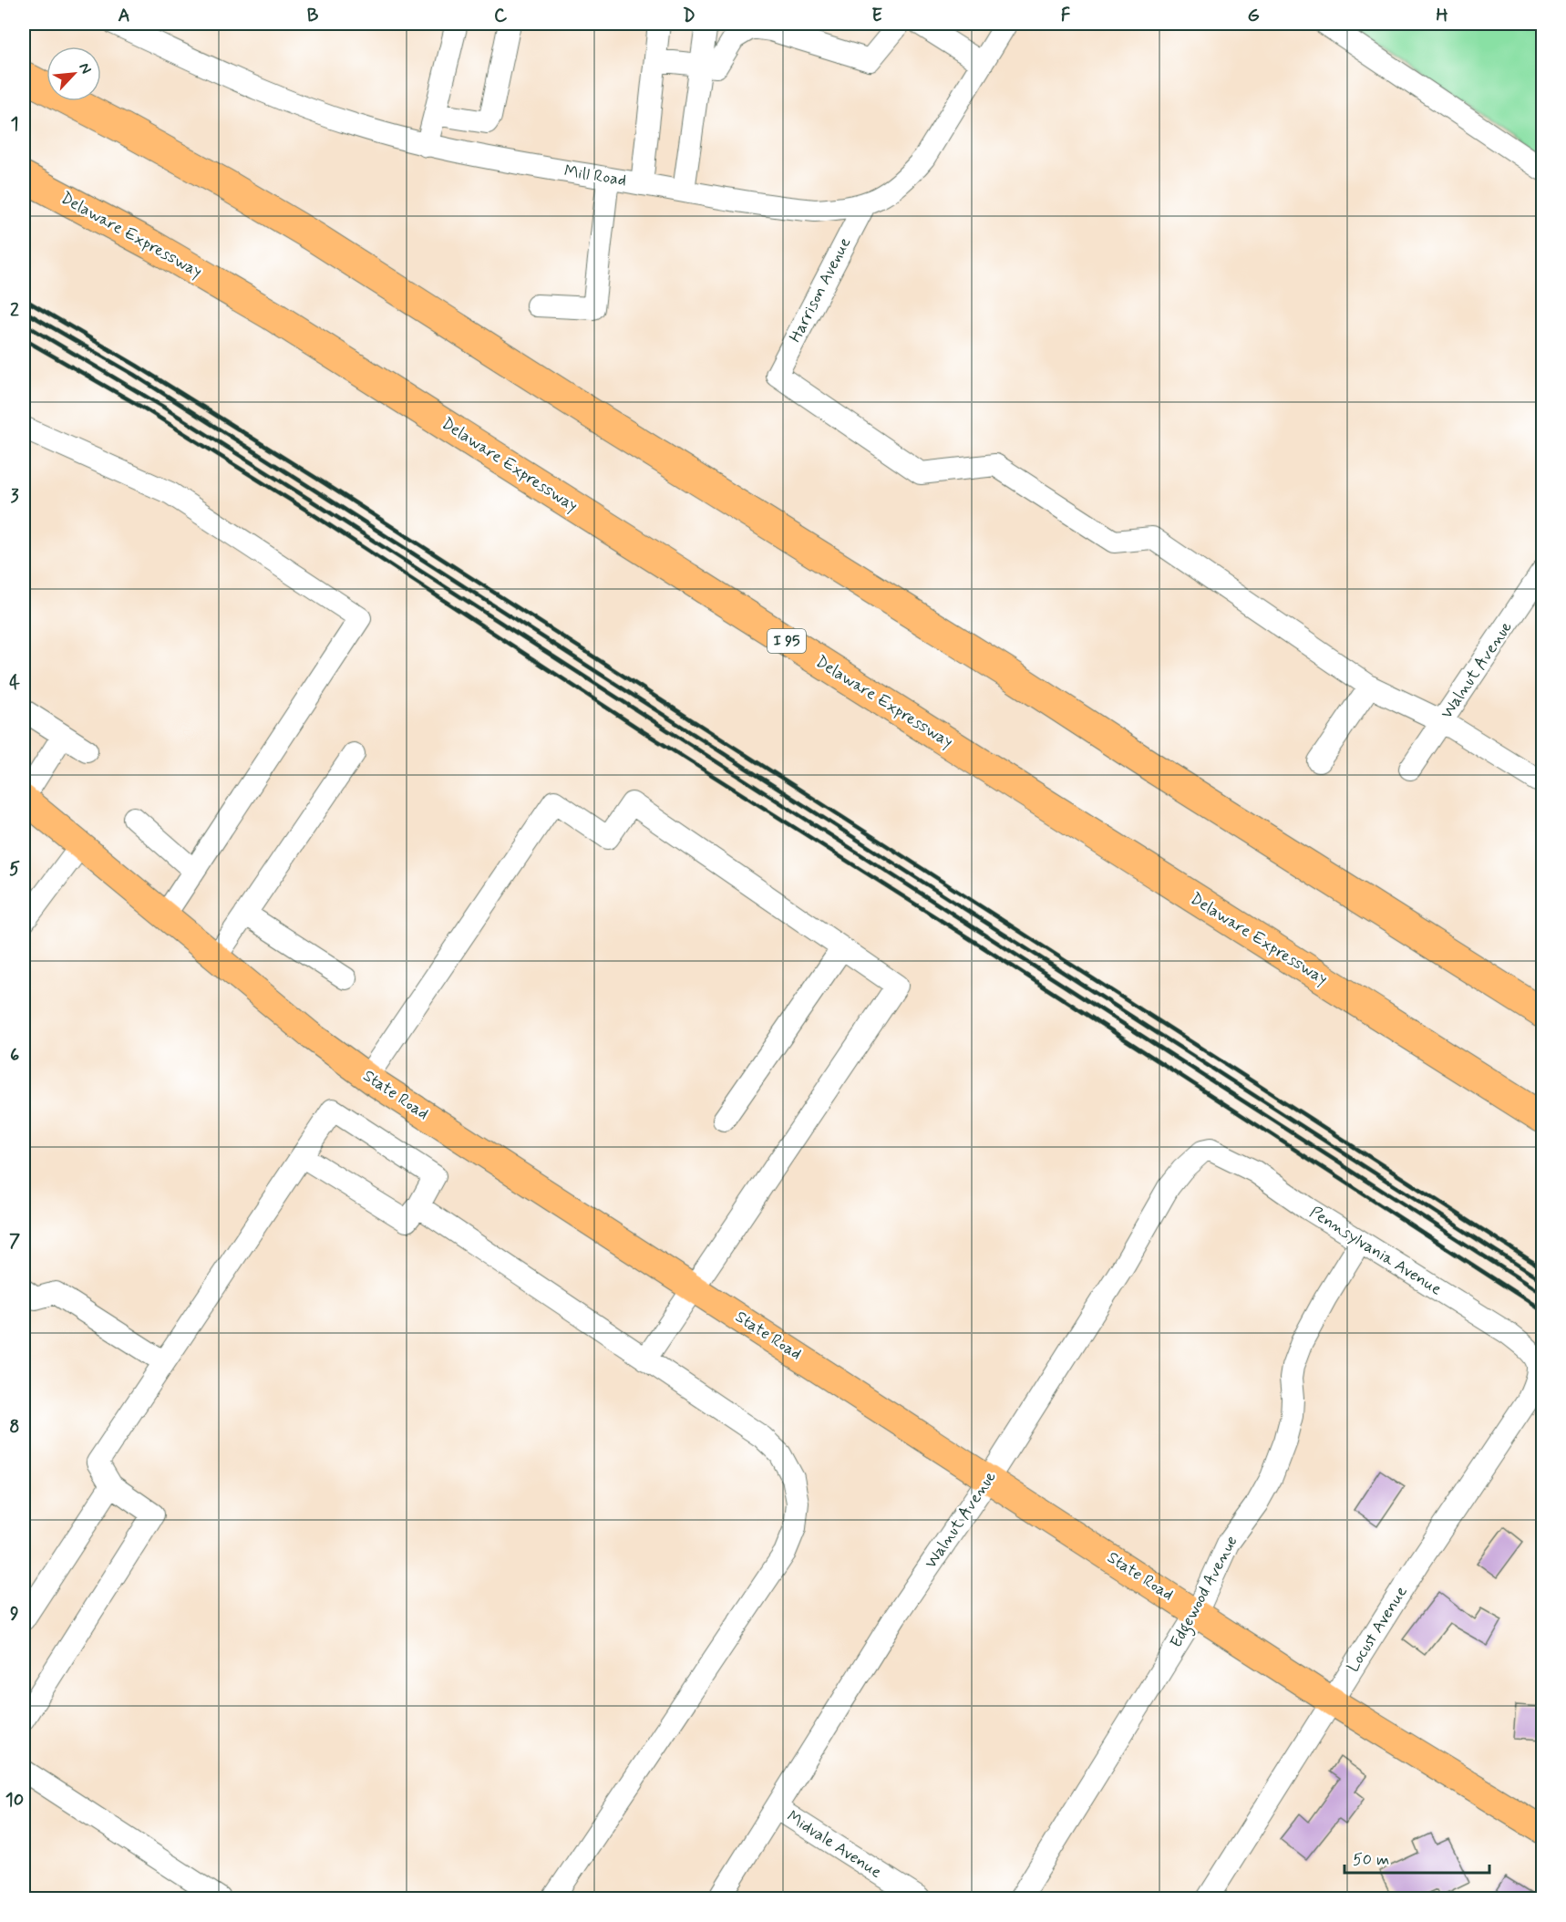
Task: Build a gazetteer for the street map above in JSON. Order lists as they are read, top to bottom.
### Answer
{
  "streets": {
    "highway": ["Delaware Expressway", "I 95"],
    "main road": ["State Road"],
    "street": [
      "Mill Road",
      "Harrison Avenue",
      "Walnut Avenue",
      "Pennsylvania Avenue",
      "Edgewood Avenue",
      "Locust Avenue",
      "Midvale Avenue"
    ]
  },
  "crossings": [
    ["Mill Road", "Harrison Avenue"],
    ["Walnut Avenue", "State Road"],
    ["Walnut Avenue", "Pennsylvania Avenue"],
    ["Walnut Avenue", "Midvale Avenue"],
    ["State Road", "Edgewood Avenue"],
    ["State Road", "Locust Avenue"],
    ["Pennsylvania Avenue", "Edgewood Avenue"],
    ["Pennsylvania Avenue", "Locust Avenue"]
  ],
  "scale_bar": "50 m",
  "north": "top right",
  "grid": {
    "columns": [
      "A",
      "B",
      "C",
      "D",
      "E",
      "F",
      "G",
      "H"
    ],
    "rows": [
      "1",
      "2",
      "3",
      "4",
      "5",
      "6",
      "7",
      "8",
      "9",
      "10"
    ]
  }
}
